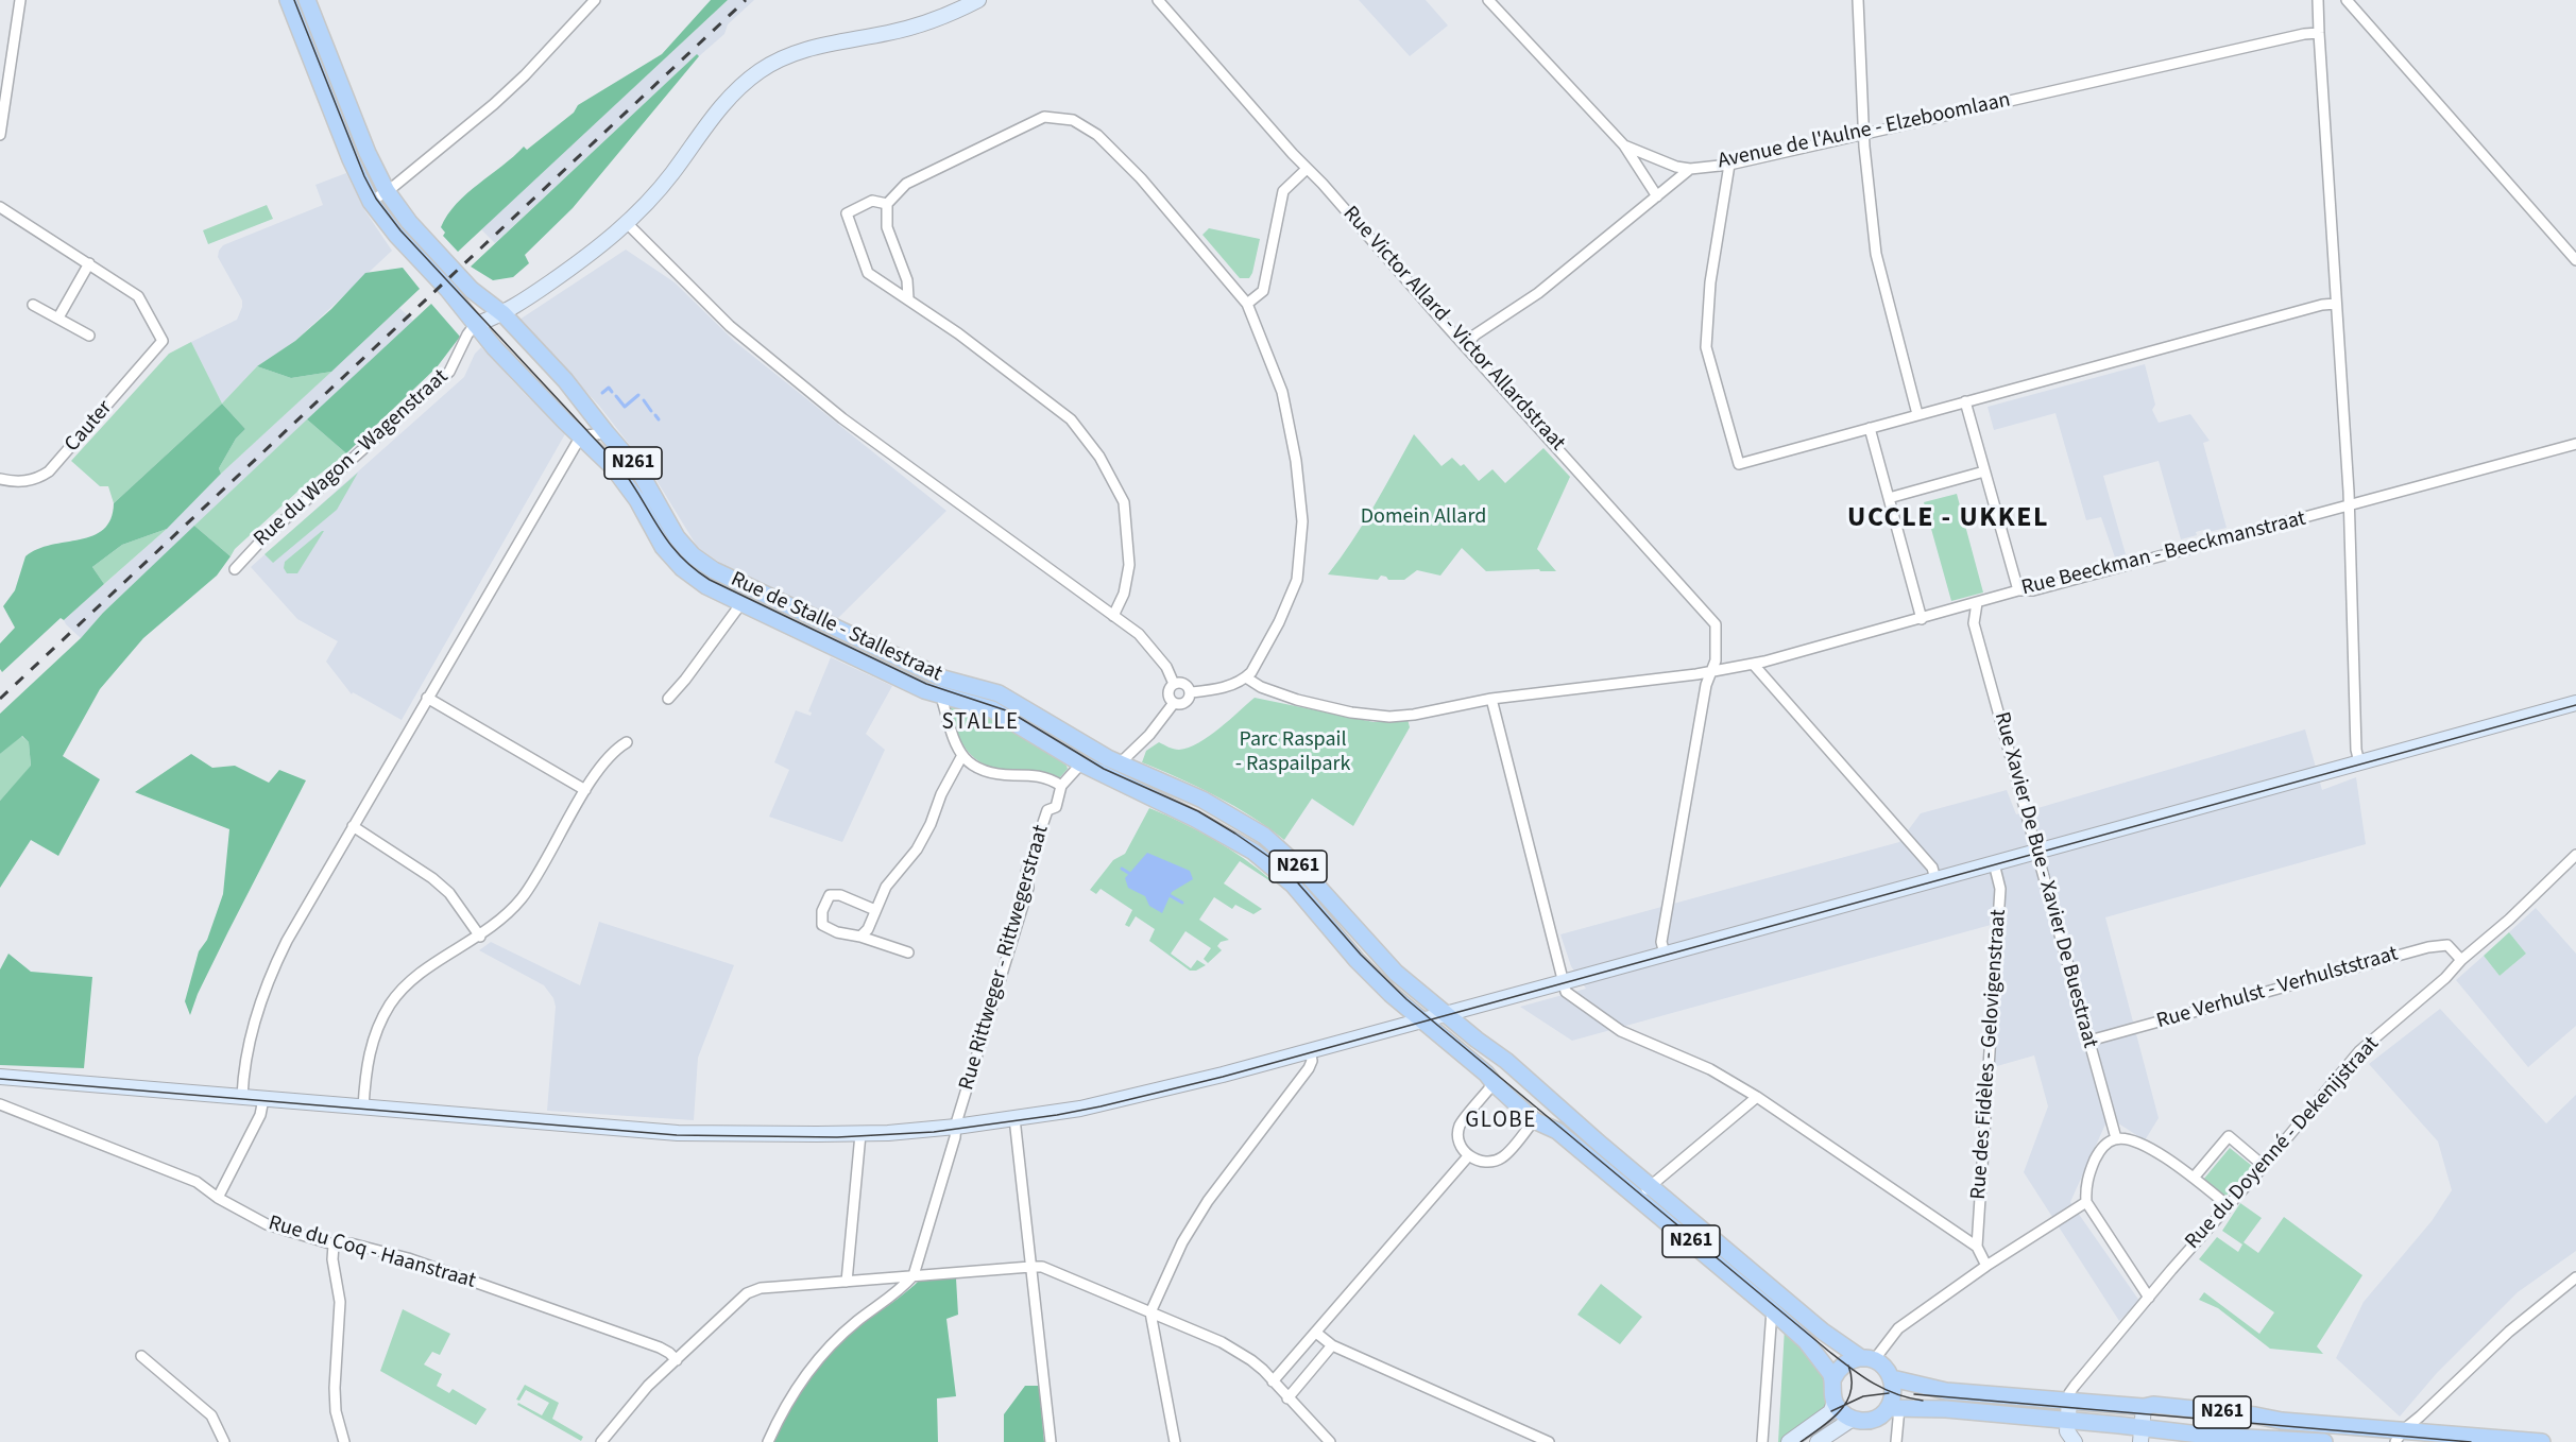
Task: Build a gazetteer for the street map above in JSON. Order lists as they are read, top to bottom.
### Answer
{
  "streets": {
    "main road": ["N261", "Rue de Stalle - Stallestraat"],
    "street": [
      "Avenue de l'Aulne - Elzeboomlaan",
      "Rue Victor Allard - Victor Allardstraat",
      "Cauter",
      "Rue du Wagon - Wagenstraat",
      "Rue Beeckman - Beeckmanstraat",
      "Rue Xavier De Bue - Xavier De Buestraat",
      "Rue Rittweger - Rittwegerstraat",
      "Rue Verhulst - Verhulststraat",
      "Rue des Fidèles - Gelovigenstraat",
      "Rue du Doyenné - Dekenijstraat",
      "Rue du Coq - Haanstraat"
    ]
  },
  "crossings": [
    ["Avenue de l'Aulne - Elzeboomlaan", "Rue Victor Allard - Victor Allardstraat"],
    ["Rue Victor Allard - Victor Allardstraat", "Rue Beeckman - Beeckmanstraat"],
    ["Rue du Wagon - Wagenstraat", "Rue de Stalle - Stallestraat"],
    ["N261", "Rue de Stalle - Stallestraat"],
    ["N261", "Rue du Doyenné - Dekenijstraat"],
    ["Rue Beeckman - Beeckmanstraat", "Rue Xavier De Bue - Xavier De Buestraat"],
    ["Rue de Stalle - Stallestraat", "Rue Rittweger - Rittwegerstraat"],
    ["Rue Xavier De Bue - Xavier De Buestraat", "Rue Verhulst - Verhulststraat"],
    ["Rue Verhulst - Verhulststraat", "Rue du Doyenné - Dekenijstraat"]
  ],
  "districts": ["UCCLE - UKKEL", "STALLE", "GLOBE"],
  "parks": ["Domein Allard", "Parc Raspail - Raspailpark"]
}
